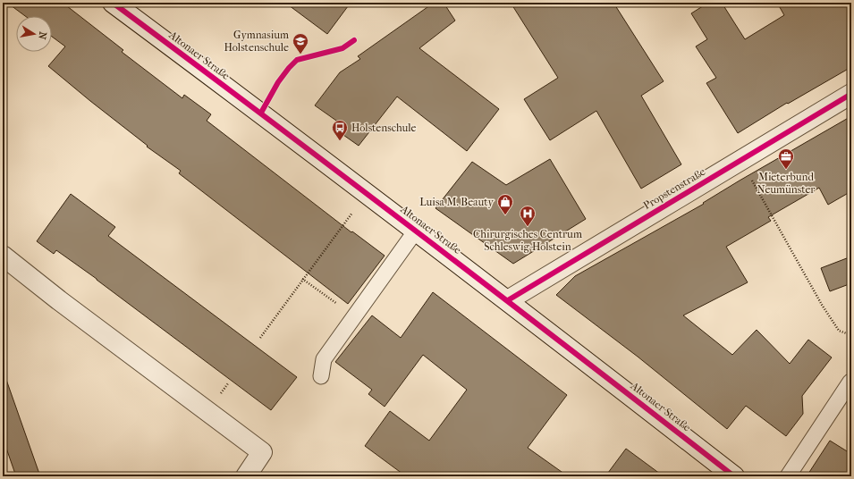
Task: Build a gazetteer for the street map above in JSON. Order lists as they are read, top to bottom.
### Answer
{
  "streets": {
    "main road": ["Altonaer Straße", "Propstenstraße"]
  },
  "crossings": [
    ["Altonaer Straße", "Propstenstraße"]
  ],
  "places": {
    "school or university": ["Gymnasium Holstenschule"],
    "bus stop": ["Holstenschule"],
    "office": ["Mieterbund Neumünster"],
    "shop": ["Luisa M. Beauty"],
    "hospital": ["Chirurgisches Centrum Schleswig-Holstein"]
  },
  "north": "right"
}
